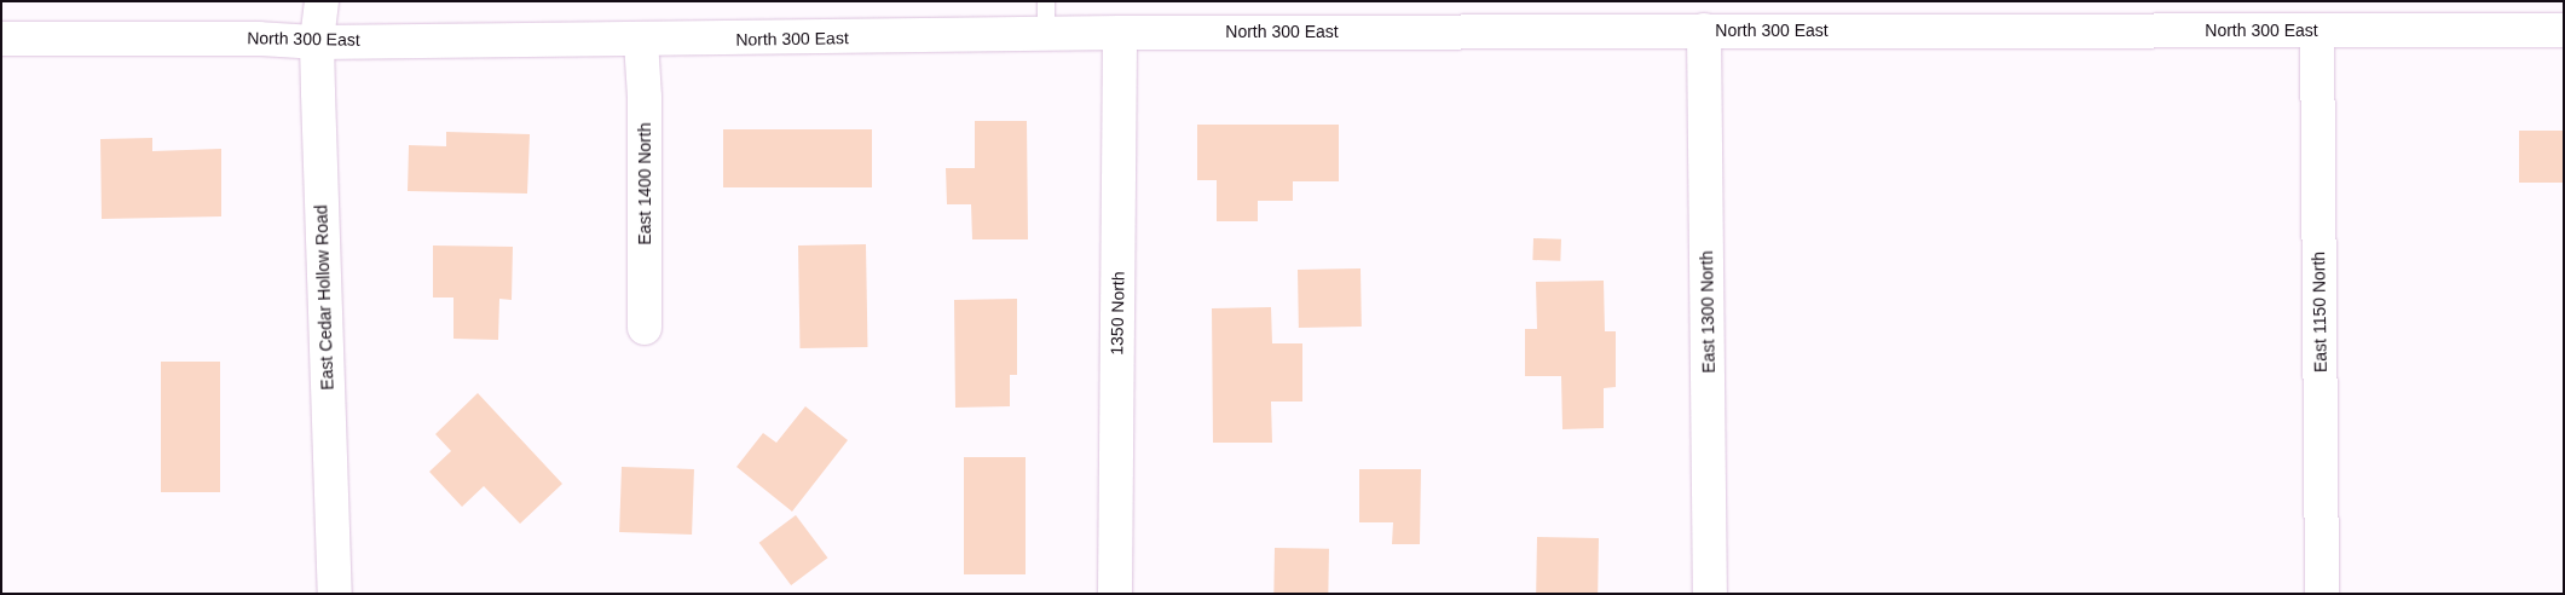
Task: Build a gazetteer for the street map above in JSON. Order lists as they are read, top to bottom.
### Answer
{
  "streets": {
    "street": [
      "North 300 East",
      "East 1400 North",
      "East Cedar Hollow Road",
      "East 1300 North",
      "East 1150 North",
      "1350 North"
    ]
  },
  "crossings": [
    ["North 300 East", "East 1400 North"],
    ["North 300 East", "East Cedar Hollow Road"],
    ["North 300 East", "East 1300 North"],
    ["North 300 East", "East 1150 North"],
    ["North 300 East", "1350 North"]
  ]
}
